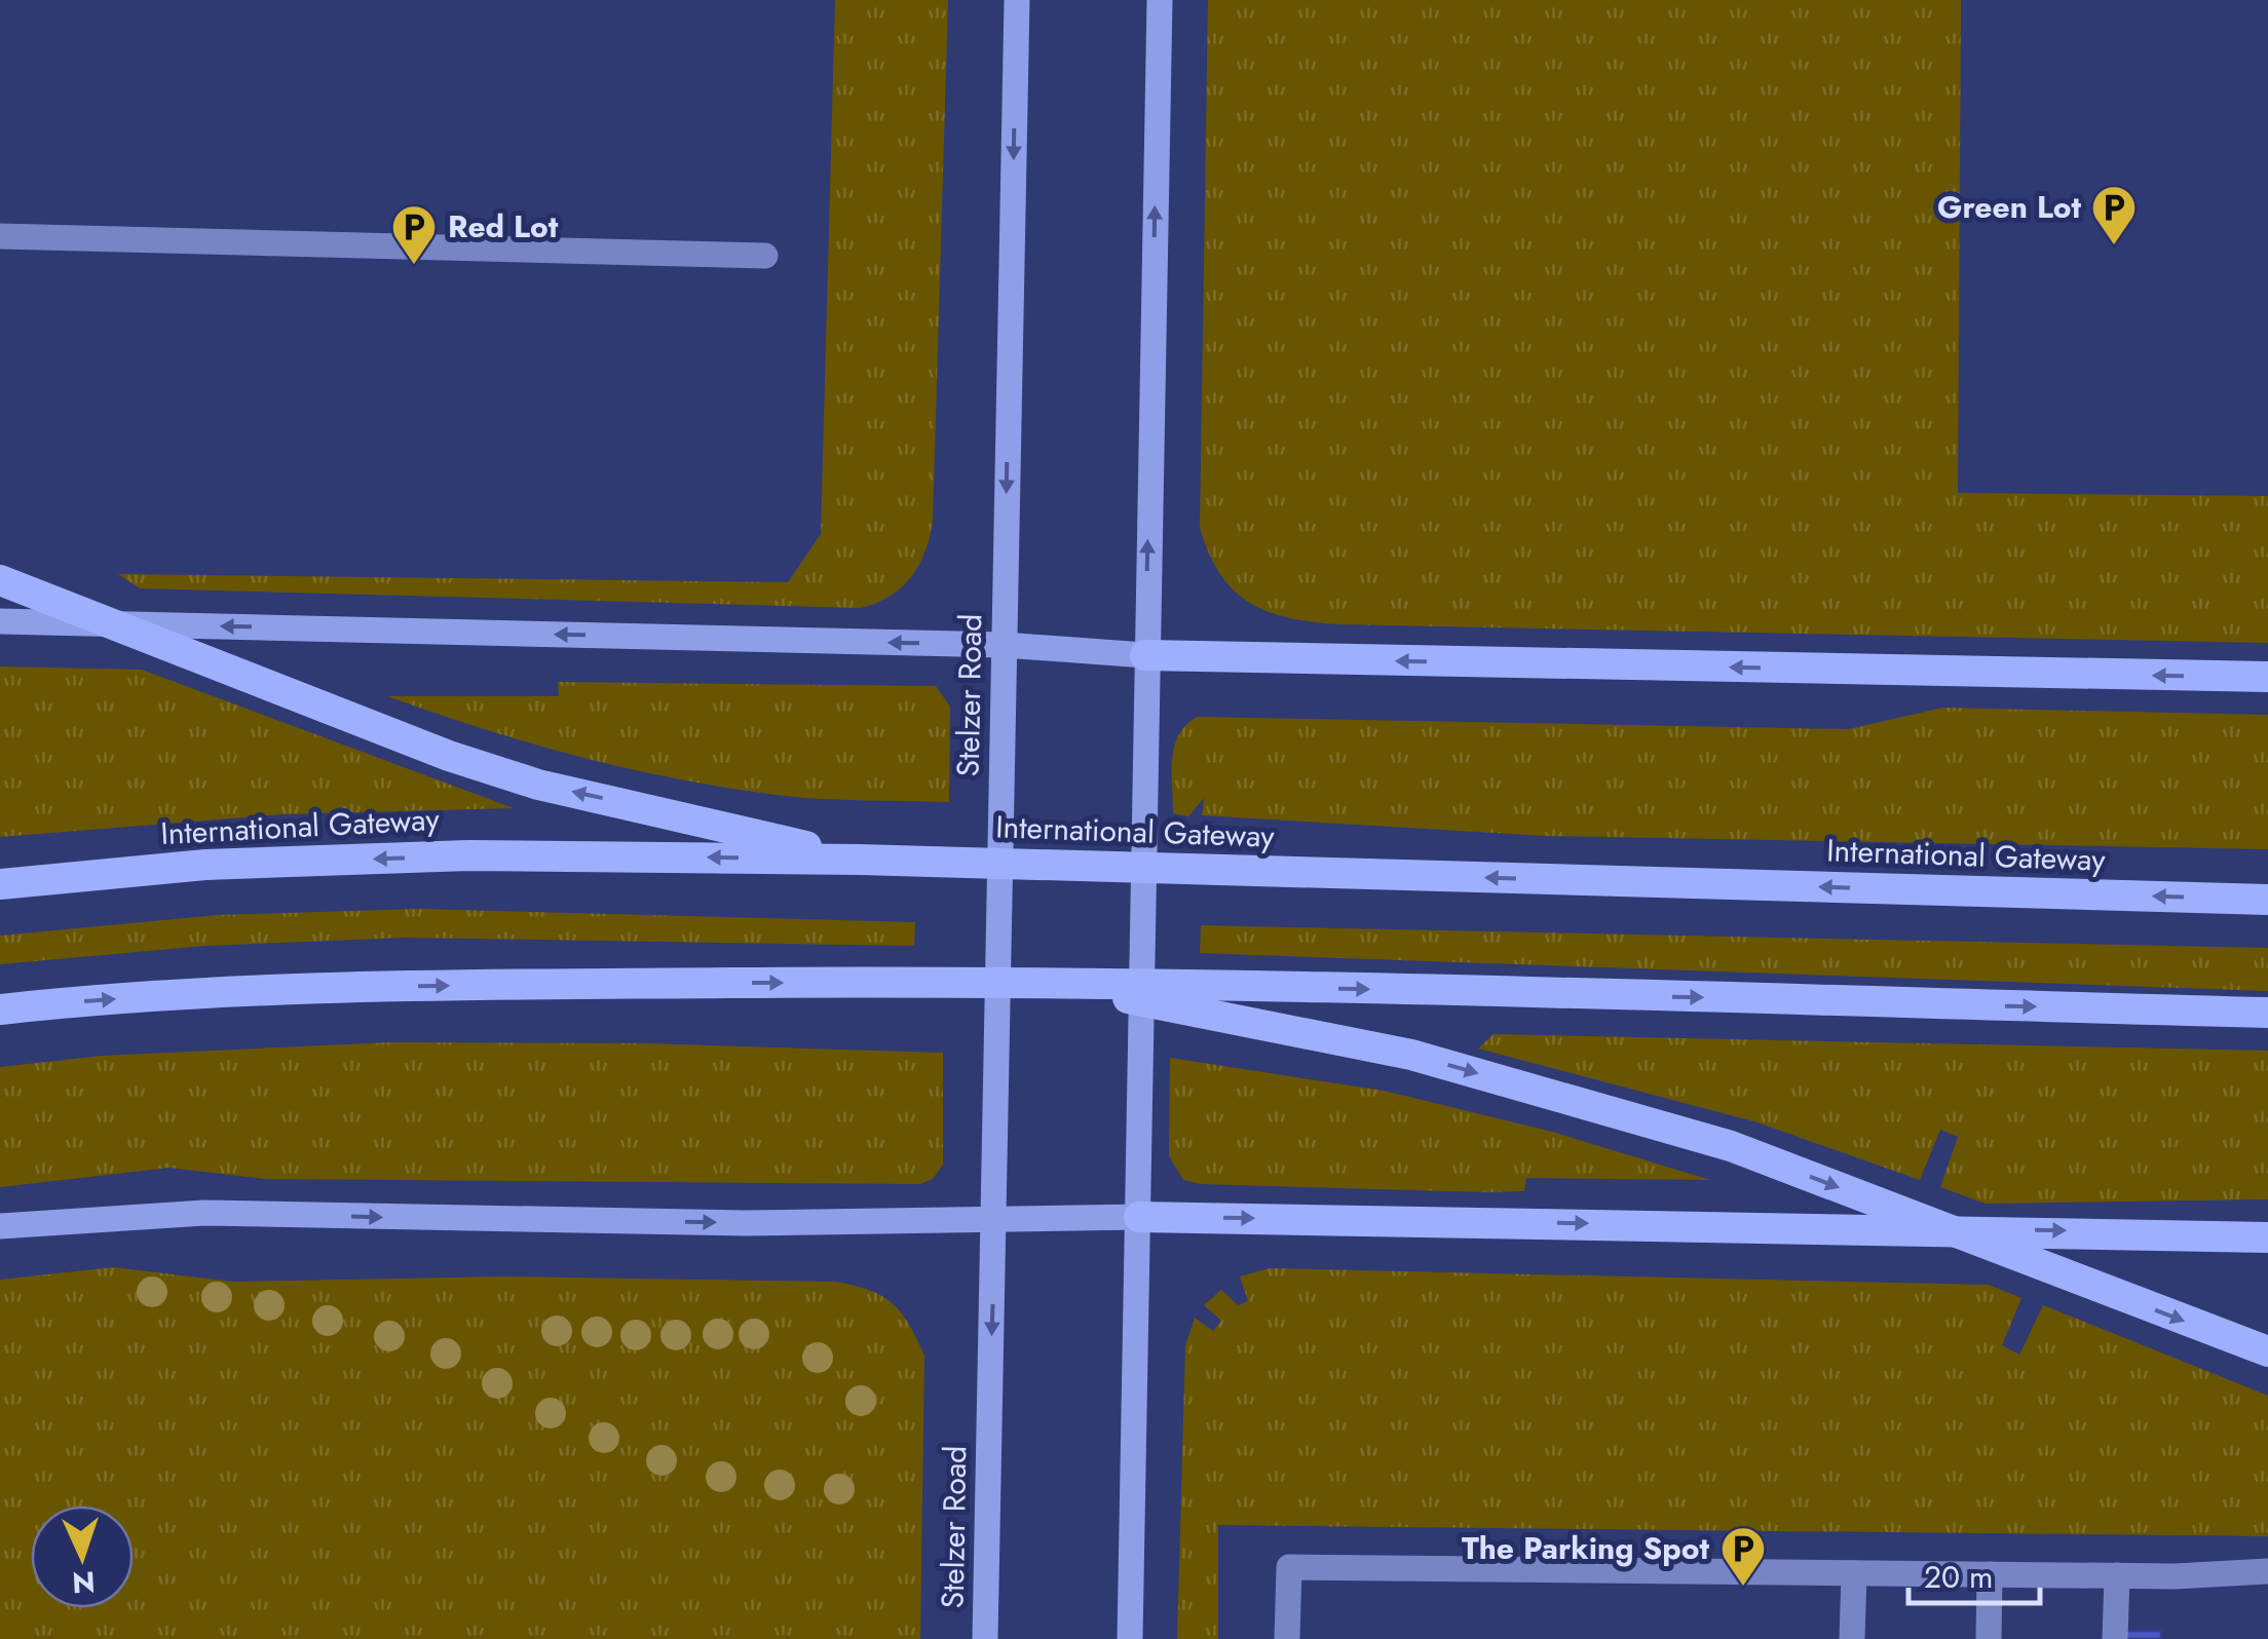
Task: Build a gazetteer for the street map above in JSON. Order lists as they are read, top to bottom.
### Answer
{
  "streets": {
    "highway": ["International Gateway"],
    "main road": ["Stelzer Road"]
  },
  "places": {
    "parking": ["Green Lot", "Red Lot", "The Parking Spot"]
  },
  "scale_bar": "20 m",
  "north": "bottom"
}
